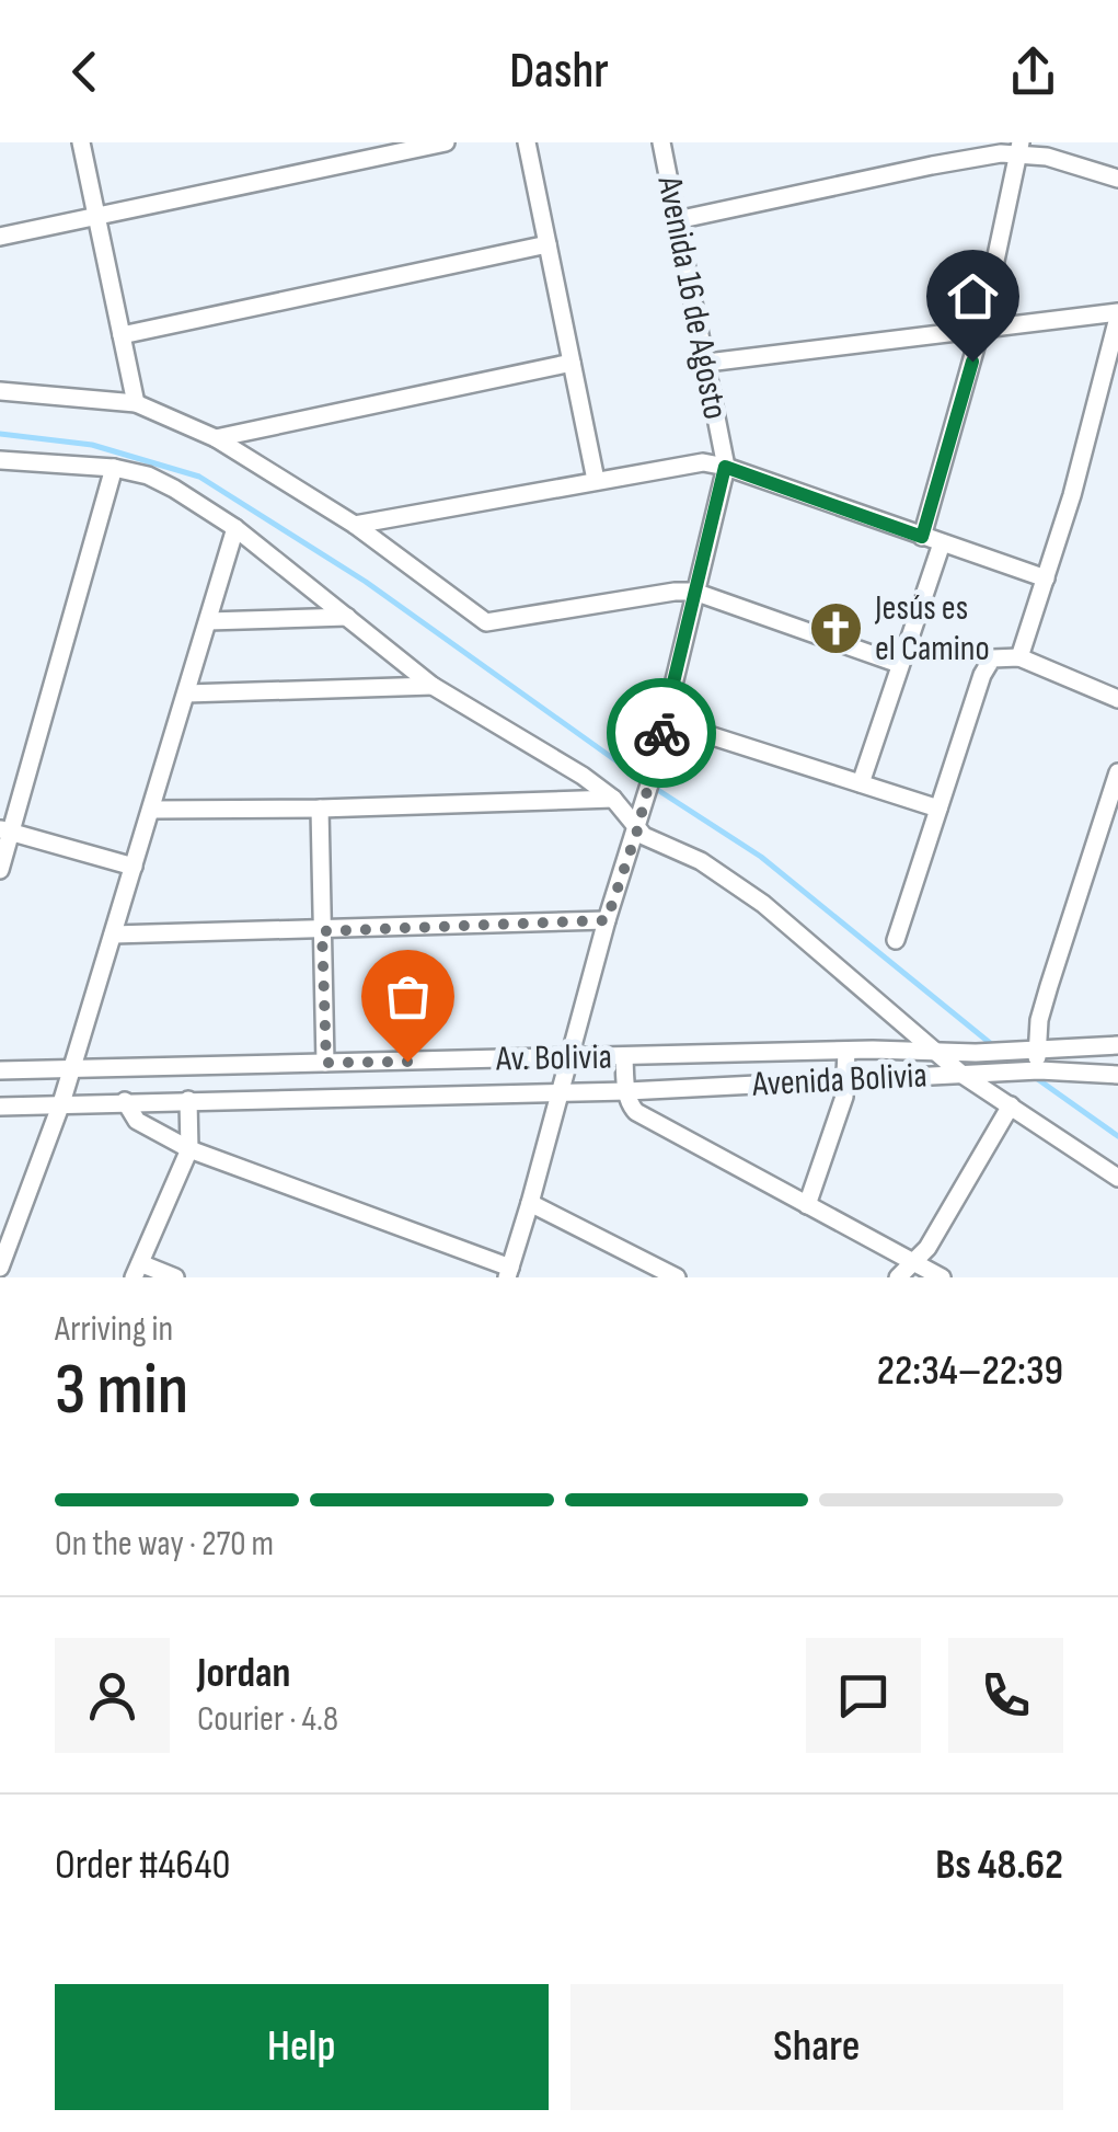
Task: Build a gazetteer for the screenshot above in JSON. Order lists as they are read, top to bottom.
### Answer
{
  "streets": {
    "street": ["Avenida 16 de Agosto", "Av. Bolivia", "Avenida Bolivia"]
  },
  "crossings": [
    ["Avenida 16 de Agosto", "Av. Bolivia"],
    ["Avenida 16 de Agosto", "Avenida Bolivia"],
    ["Av. Bolivia", "Avenida Bolivia"]
  ],
  "places": {
    "church": ["Jesús es el Camino"]
  },
  "page": {
    "header": "Dashr",
    "heading": ["3 min", "Arriving in", "22:34–22:39"],
    "panel": [
      "Jordan",
      "Courier · 4.8",
      "Order #4640",
      "Bs 48.62"
    ],
    "bar": "On the way · 270 m",
    "buttons": ["Help", "Share"]
  }
}
